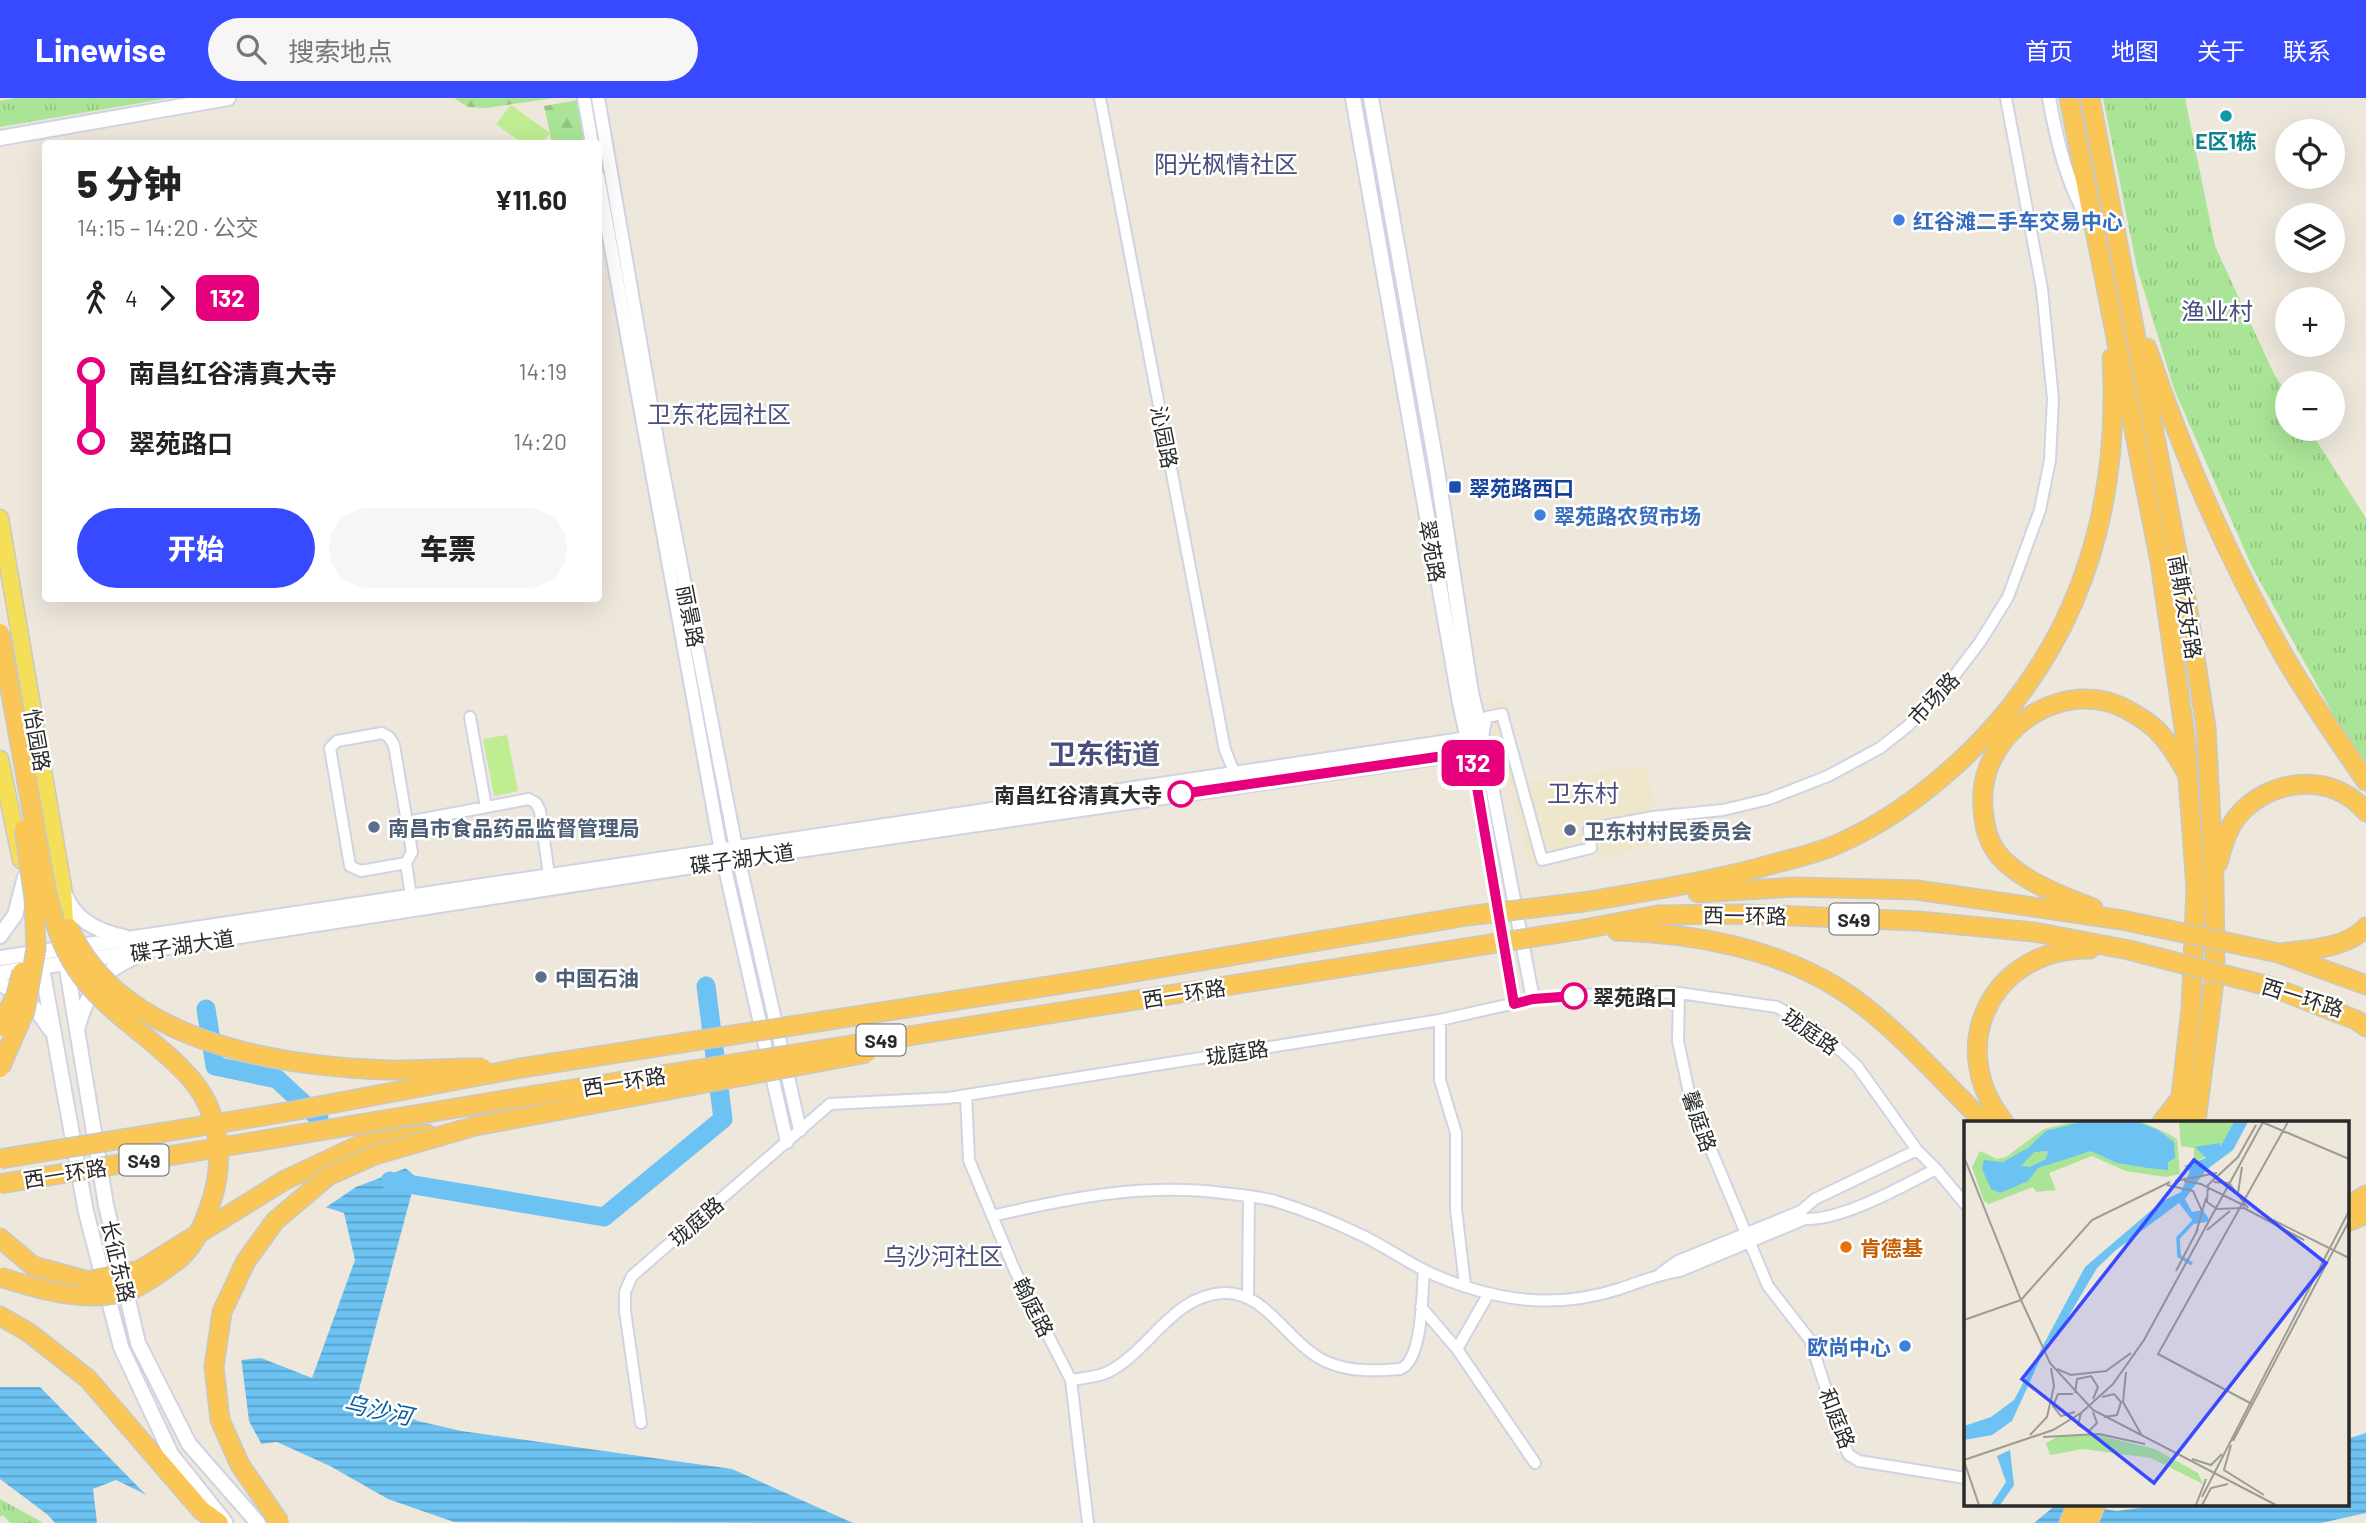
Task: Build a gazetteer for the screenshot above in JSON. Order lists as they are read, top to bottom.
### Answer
{
  "streets": {
    "highway": ["南斯友好路", "西一环路", "S49"],
    "main road": [
      "翠苑路",
      "怡园路",
      "碟子湖大道",
      "长征东路"
    ],
    "street": [
      "沁园路",
      "丽景路",
      "市场路",
      "珑庭路",
      "馨庭路",
      "翰庭路",
      "和庭路"
    ]
  },
  "crossings": [
    ["沁园路", "碟子湖大道"],
    ["翠苑路", "市场路"],
    ["翠苑路", "碟子湖大道"],
    ["翠苑路", "珑庭路"],
    ["丽景路", "碟子湖大道"],
    ["丽景路", "珑庭路"],
    ["市场路", "碟子湖大道"],
    ["怡园路", "碟子湖大道"],
    ["怡园路", "长征东路"],
    ["碟子湖大道", "长征东路"],
    ["珑庭路", "馨庭路"],
    ["珑庭路", "翰庭路"],
    ["馨庭路", "和庭路"]
  ],
  "districts": [
    "阳光枫情社区",
    "渔业村",
    "卫东花园社区",
    "卫东街道",
    "卫东村",
    "乌沙河社区"
  ],
  "water": ["乌沙河"],
  "places": {
    "other": [
      "E区1栋",
      "红谷滩二手车交易中心",
      "翠苑路农贸市场",
      "南昌红谷清真大寺",
      "南昌市食品药品监督管理局",
      "卫东村村民委员会",
      "中国石油",
      "翠苑路口",
      "肯德基",
      "欧尚中心"
    ],
    "transit": ["翠苑路西口"]
  },
  "lines": ["bus line 132"],
  "page": {
    "header": "Linewise",
    "search": "搜索地点",
    "nav": [
      "首页",
      "地图",
      "关于",
      "联系"
    ],
    "on_map": "132",
    "map_buttons": ["+", "−"],
    "heading": ["5 分钟", "14:15 – 14:20 · 公交", "¥11.60"],
    "legs": ["4", "132"],
    "list": [
      {
        "name": "南昌红谷清真大寺",
        "value": "14:19"
      },
      {
        "name": "翠苑路口",
        "value": "14:20"
      }
    ],
    "buttons": ["开始", "车票"]
  }
}
